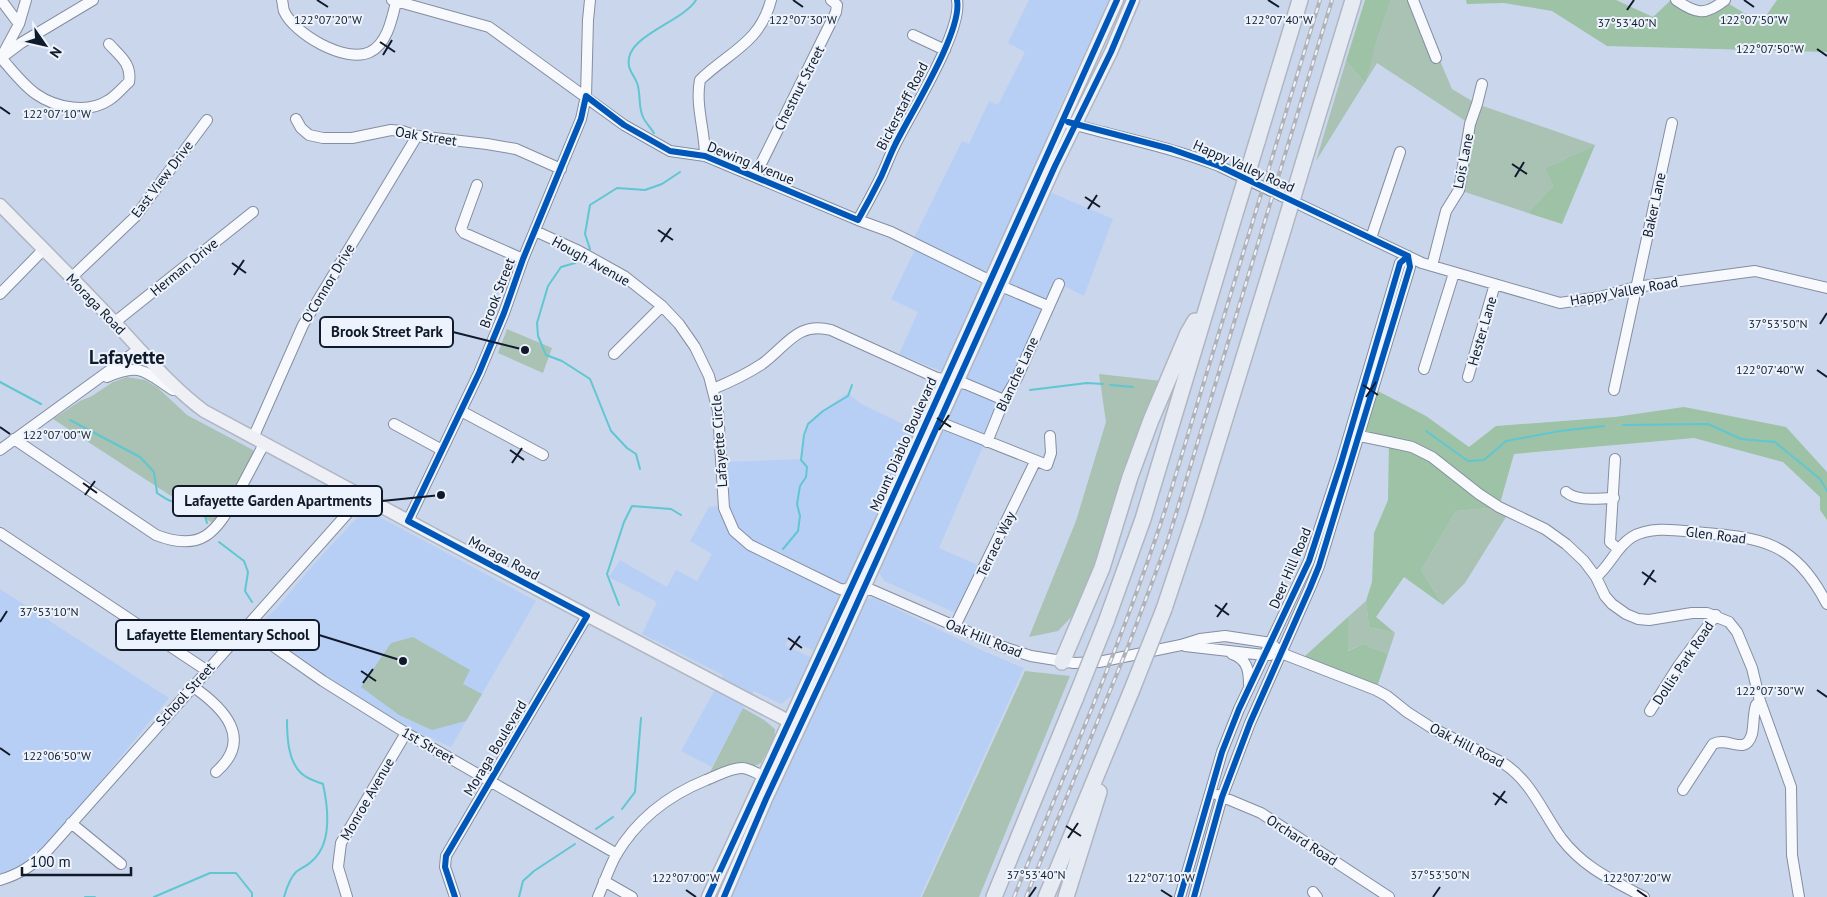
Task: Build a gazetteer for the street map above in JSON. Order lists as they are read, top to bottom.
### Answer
{
  "streets": {
    "main road": ["Moraga Road", "Mount Diablo Boulevard"],
    "street": [
      "Chestnut Street",
      "Bickerstaff Road",
      "Oak Street",
      "Lois Lane",
      "Dewing Avenue",
      "Happy Valley Road",
      "East View Drive",
      "Baker Lane",
      "Hough Avenue",
      "Herman Drive",
      "O'Connor Drive",
      "Brook Street",
      "Hester Lane",
      "Blanche Lane",
      "Lafayette Circle",
      "Glen Road",
      "Terrace Way",
      "Deer Hill Road",
      "Oak Hill Road",
      "Dollis Park Road",
      "School Street",
      "1st Street",
      "Moraga Boulevard",
      "Monroe Avenue",
      "Orchard Road"
    ]
  },
  "crossings": [
    ["Chestnut Street", "Dewing Avenue"],
    ["Bickerstaff Road", "Dewing Avenue"],
    ["Oak Street", "O'Connor Drive"],
    ["Oak Street", "Brook Street"],
    ["Lois Lane", "Happy Valley Road"],
    ["Dewing Avenue", "Brook Street"],
    ["Dewing Avenue", "Mount Diablo Boulevard"],
    ["Happy Valley Road", "Baker Lane"],
    ["Happy Valley Road", "Hester Lane"],
    ["Happy Valley Road", "Mount Diablo Boulevard"],
    ["Happy Valley Road", "Deer Hill Road"],
    ["East View Drive", "Moraga Road"],
    ["Hough Avenue", "Brook Street"],
    ["Hough Avenue", "Lafayette Circle"],
    ["Herman Drive", "Moraga Road"],
    ["O'Connor Drive", "Moraga Road"],
    ["Brook Street", "Moraga Road"],
    ["Moraga Road", "Mount Diablo Boulevard"],
    ["Moraga Road", "School Street"],
    ["Moraga Road", "Moraga Boulevard"],
    ["Blanche Lane", "Lafayette Circle"],
    ["Lafayette Circle", "Mount Diablo Boulevard"],
    ["Lafayette Circle", "Oak Hill Road"],
    ["Mount Diablo Boulevard", "Oak Hill Road"],
    ["Terrace Way", "Oak Hill Road"],
    ["Deer Hill Road", "Oak Hill Road"],
    ["Deer Hill Road", "Orchard Road"],
    ["School Street", "1st Street"],
    ["1st Street", "Moraga Boulevard"],
    ["1st Street", "Monroe Avenue"]
  ],
  "districts": ["Lafayette"],
  "places": ["Brook Street Park", "Lafayette Garden Apartments", "Lafayette Elementary School"],
  "scale_bar": "100 m",
  "north": "bottom right",
  "coordinates": [
    "122°07'30\"W",
    "122°07'40\"W",
    "122°07'20\"W",
    "122°07'50\"W",
    "37°53'40\"N",
    "122°07'10\"W",
    "37°53'50\"N",
    "122°07'00\"W",
    "37°53'10\"N",
    "122°06'50\"W"
  ]
}
